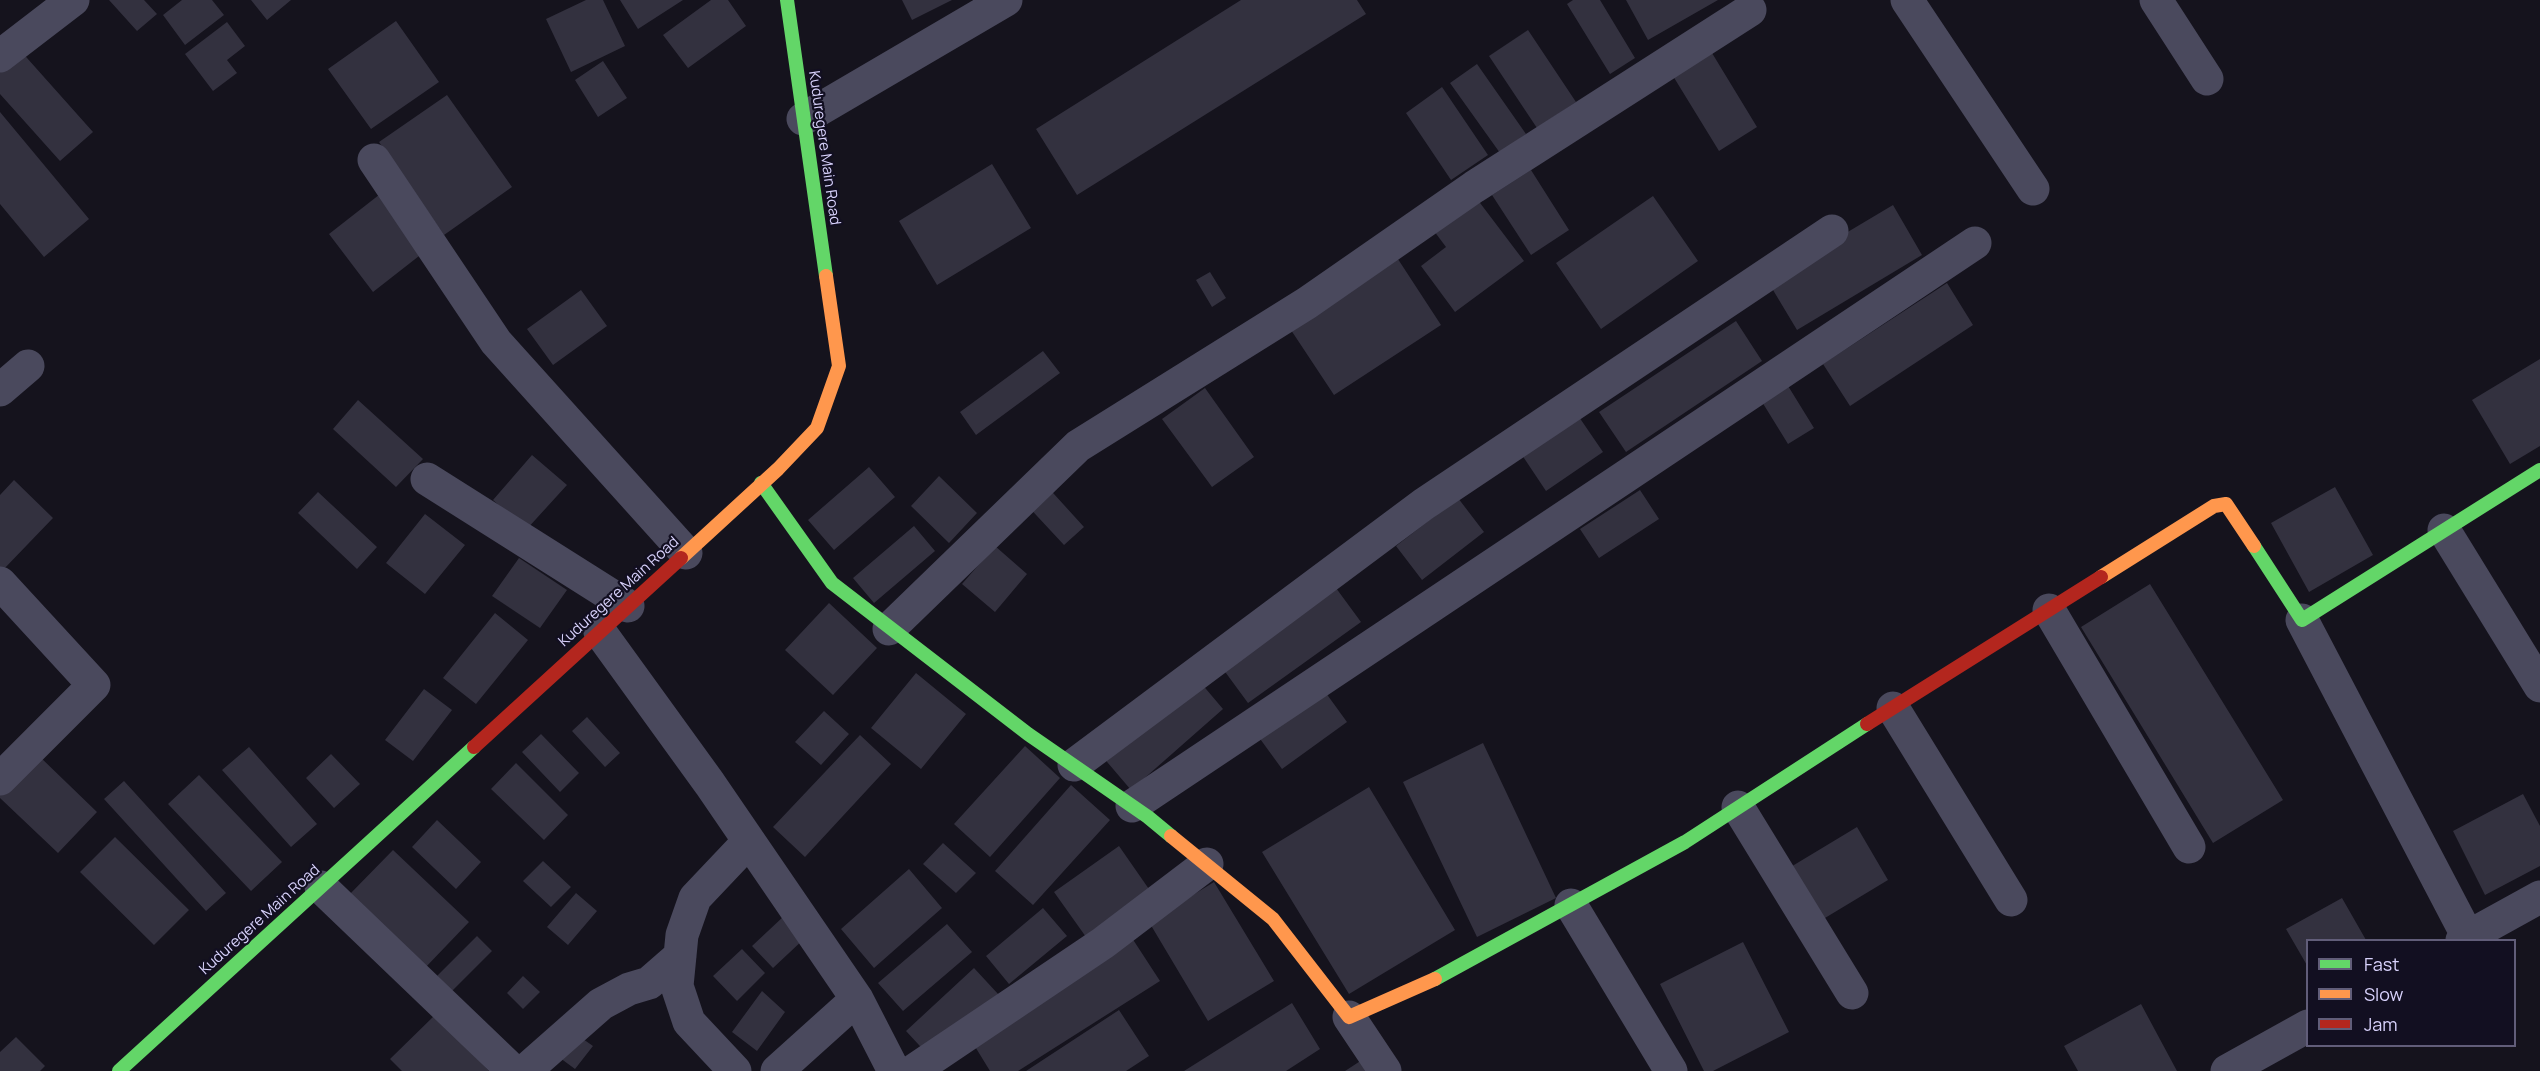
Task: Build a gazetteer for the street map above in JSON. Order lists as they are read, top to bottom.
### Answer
{
  "streets": {
    "street": ["Kuduregere Main Road"]
  },
  "legend": ["Fast", "Slow", "Jam"]
}
